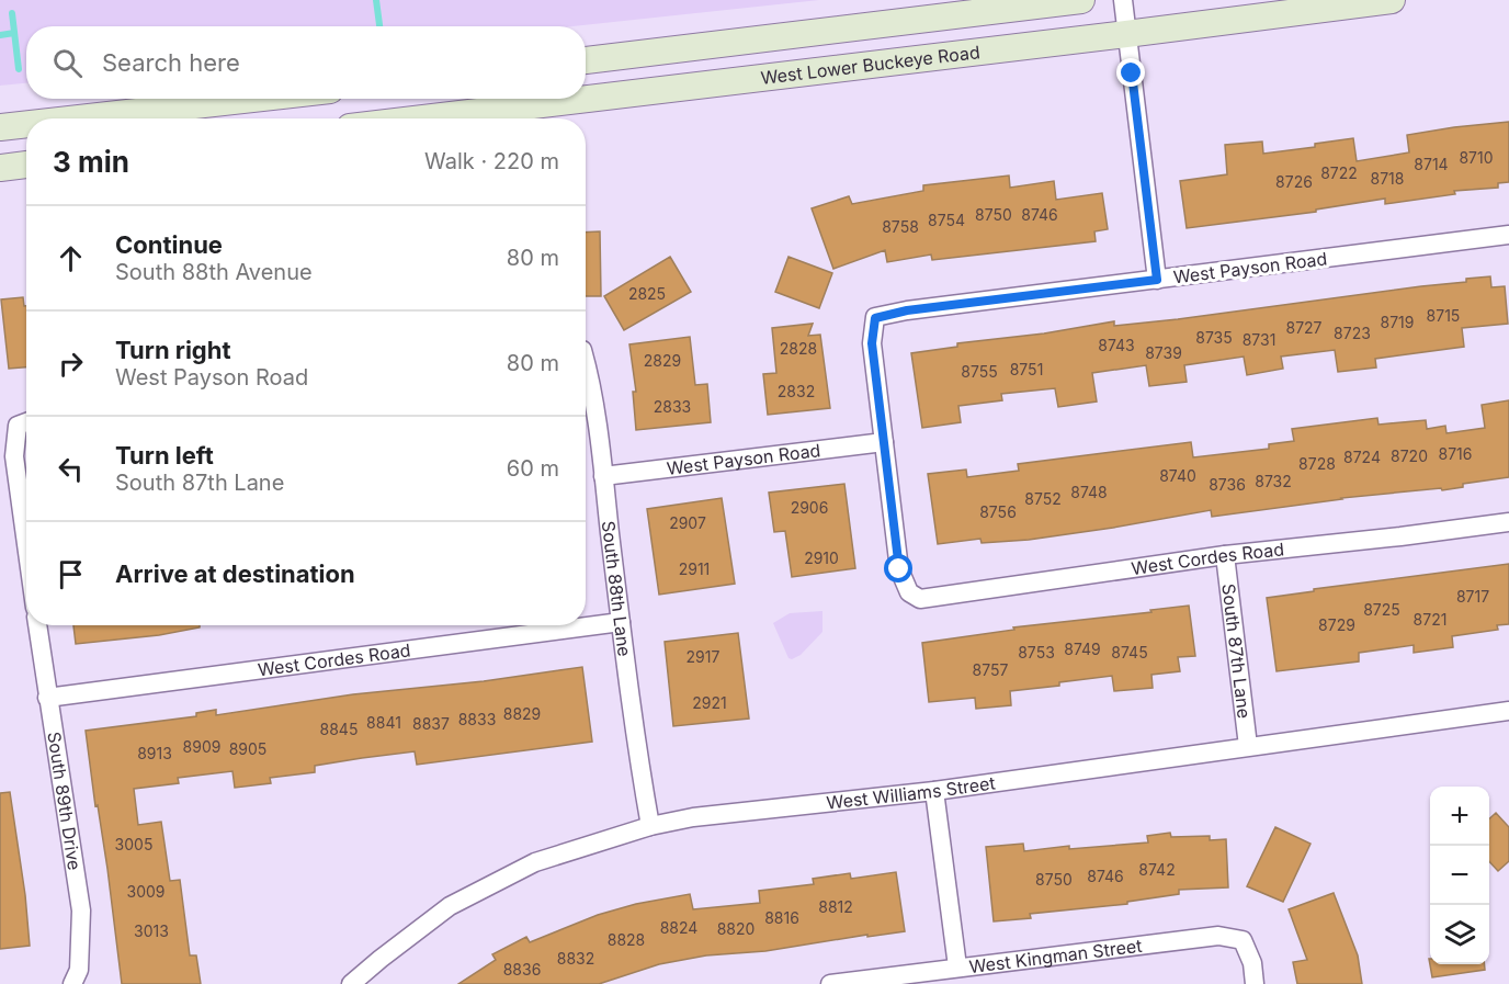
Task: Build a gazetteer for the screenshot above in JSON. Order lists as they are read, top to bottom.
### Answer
{
  "streets": {
    "main road": ["West Lower Buckeye Road"],
    "street": [
      "West Payson Road",
      "West Cordes Road",
      "South 88th Lane",
      "South 87th Lane",
      "West Williams Street",
      "South 89th Drive",
      "West Kingman Street"
    ]
  },
  "crossings": [
    ["West Payson Road", "West Cordes Road"],
    ["West Payson Road", "South 88th Lane"],
    ["West Cordes Road", "South 88th Lane"],
    ["West Cordes Road", "South 87th Lane"],
    ["West Cordes Road", "South 89th Drive"],
    ["South 88th Lane", "West Williams Street"],
    ["South 87th Lane", "West Williams Street"]
  ],
  "house_numbers": [
    "8710",
    "8714",
    "8722",
    "8718",
    "8726",
    "8750",
    "8746",
    "8754",
    "8758",
    "2825",
    "8715",
    "8719",
    "8727",
    "8723",
    "8735",
    "8731",
    "8743",
    "2828",
    "8739",
    "2829",
    "8751",
    "8755",
    "2832",
    "2833",
    "8716",
    "8720",
    "8724",
    "8728",
    "8740",
    "8732",
    "8736",
    "8748",
    "8752",
    "2906",
    "8756",
    "2907",
    "2910",
    "2911",
    "8717",
    "8725",
    "8721",
    "8729",
    "8749",
    "8753",
    "8745",
    "2917",
    "8757",
    "2921",
    "8829",
    "8833",
    "8841",
    "8837",
    "8845",
    "8909",
    "8905",
    "8913",
    "3005",
    "8742",
    "8746",
    "8750",
    "3009",
    "8812",
    "8816",
    "8824",
    "8820",
    "3013",
    "8828",
    "8832",
    "8836"
  ],
  "page": {
    "search": "Search here",
    "heading": ["3 min", "Walk · 220 m"],
    "list": [
      ["Continue", "South 88th Avenue", "80 m"],
      ["Turn right", "West Payson Road", "80 m"],
      ["Turn left", "South 87th Lane", "60 m"],
      "Arrive at destination"
    ],
    "map_buttons": ["+", "−"]
  }
}
